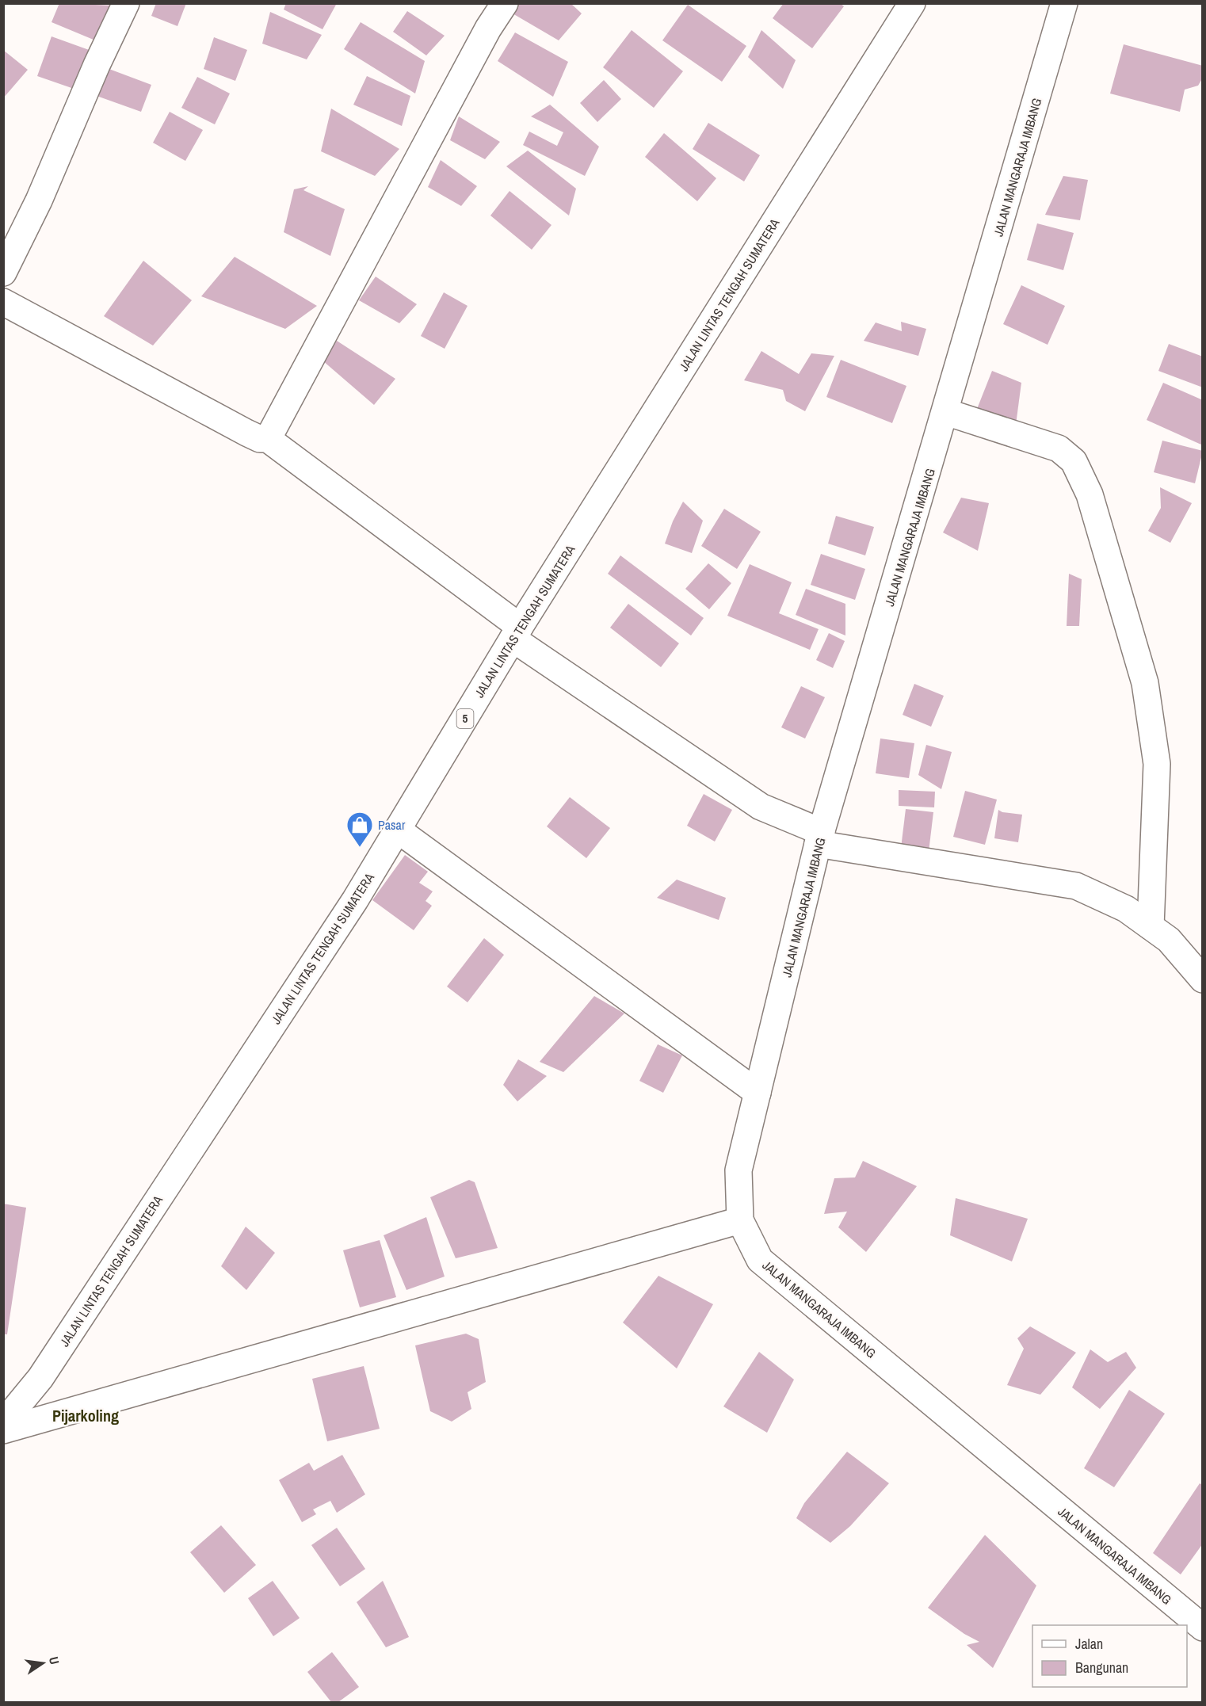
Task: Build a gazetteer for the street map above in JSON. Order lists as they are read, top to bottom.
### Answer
{
  "streets": {
    "main road": ["JALAN MANGARAJA IMBANG", "JALAN LINTAS TENGAH SUMATERA", "5"]
  },
  "districts": ["Pijarkoling"],
  "places": {
    "shop": ["Pasar"]
  },
  "legend": ["Jalan", "Bangunan"],
  "north": "right"
}
